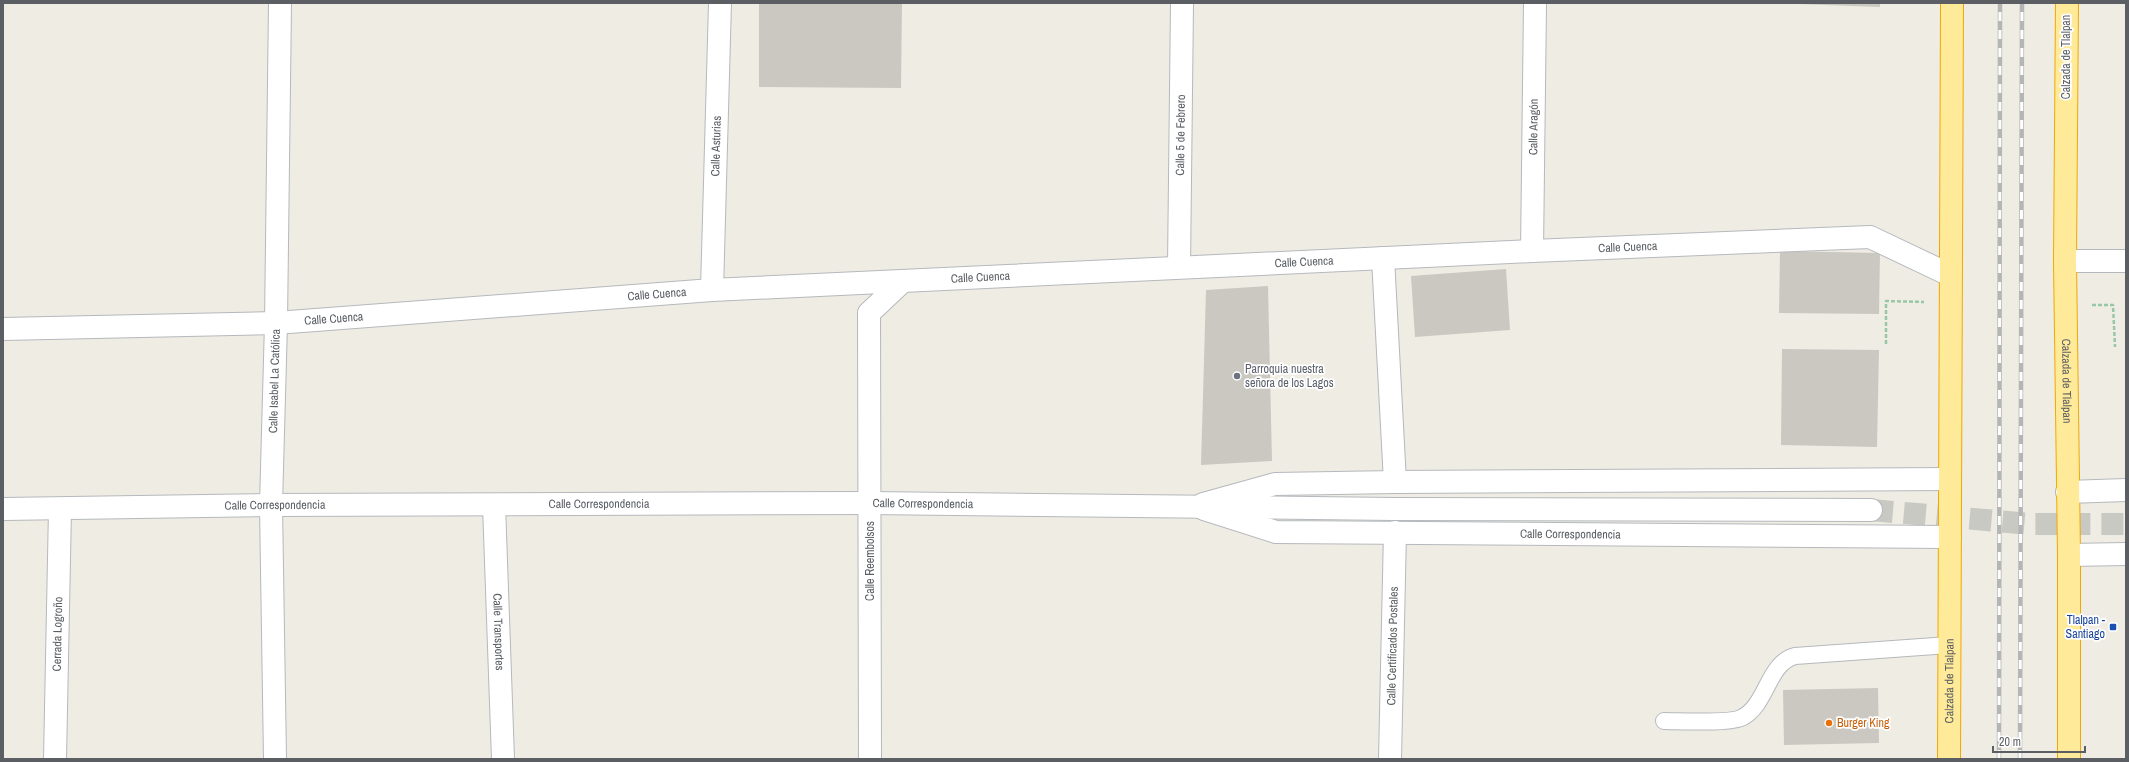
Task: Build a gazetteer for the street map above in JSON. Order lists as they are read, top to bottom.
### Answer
{
  "streets": {
    "highway": ["Calzada de Tlalpan"],
    "street": [
      "Calle Aragón",
      "Calle 5 de Febrero",
      "Calle Asturias",
      "Calle Cuenca",
      "Calle Isabel La Católica",
      "Calle Correspondencia",
      "Calle Reembolsos",
      "Calle Transportes",
      "Cerrada Logroño",
      "Calle Certificados Postales"
    ]
  },
  "crossings": [
    ["Calzada de Tlalpan", "Calle Cuenca"],
    ["Calzada de Tlalpan", "Calle Correspondencia"],
    ["Calle Aragón", "Calle Cuenca"],
    ["Calle 5 de Febrero", "Calle Cuenca"],
    ["Calle Asturias", "Calle Cuenca"],
    ["Calle Cuenca", "Calle Isabel La Católica"],
    ["Calle Cuenca", "Calle Reembolsos"],
    ["Calle Isabel La Católica", "Calle Correspondencia"],
    ["Calle Correspondencia", "Calle Reembolsos"],
    ["Calle Correspondencia", "Calle Transportes"],
    ["Calle Correspondencia", "Cerrada Logroño"],
    ["Calle Correspondencia", "Calle Certificados Postales"]
  ],
  "places": {
    "other": ["Parroquia nuestra señora de los Lagos", "Burger King"],
    "transit": ["Tlalpan - Santiago"]
  },
  "scale_bar": "20 m"
}
